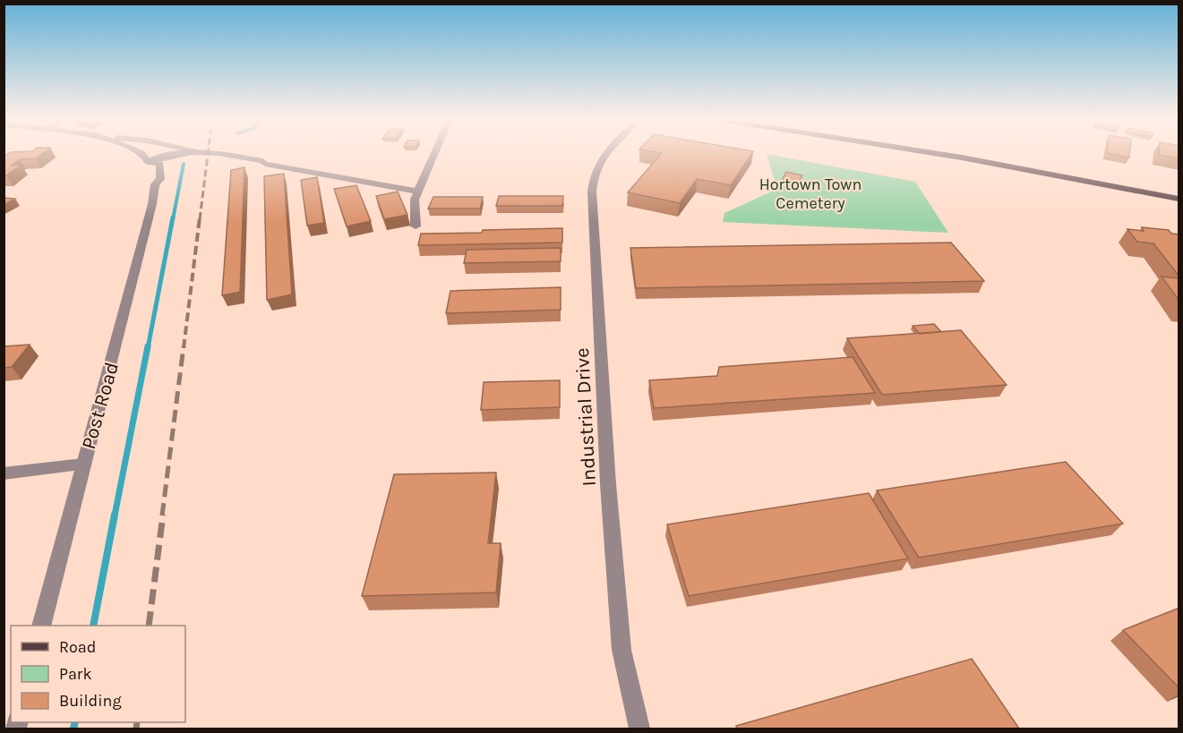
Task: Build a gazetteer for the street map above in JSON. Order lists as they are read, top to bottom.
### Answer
{
  "streets": {
    "street": ["Post Road", "Industrial Drive"]
  },
  "parks": ["Hortown Town Cemetery"],
  "legend": ["Road", "Park", "Building"]
}
